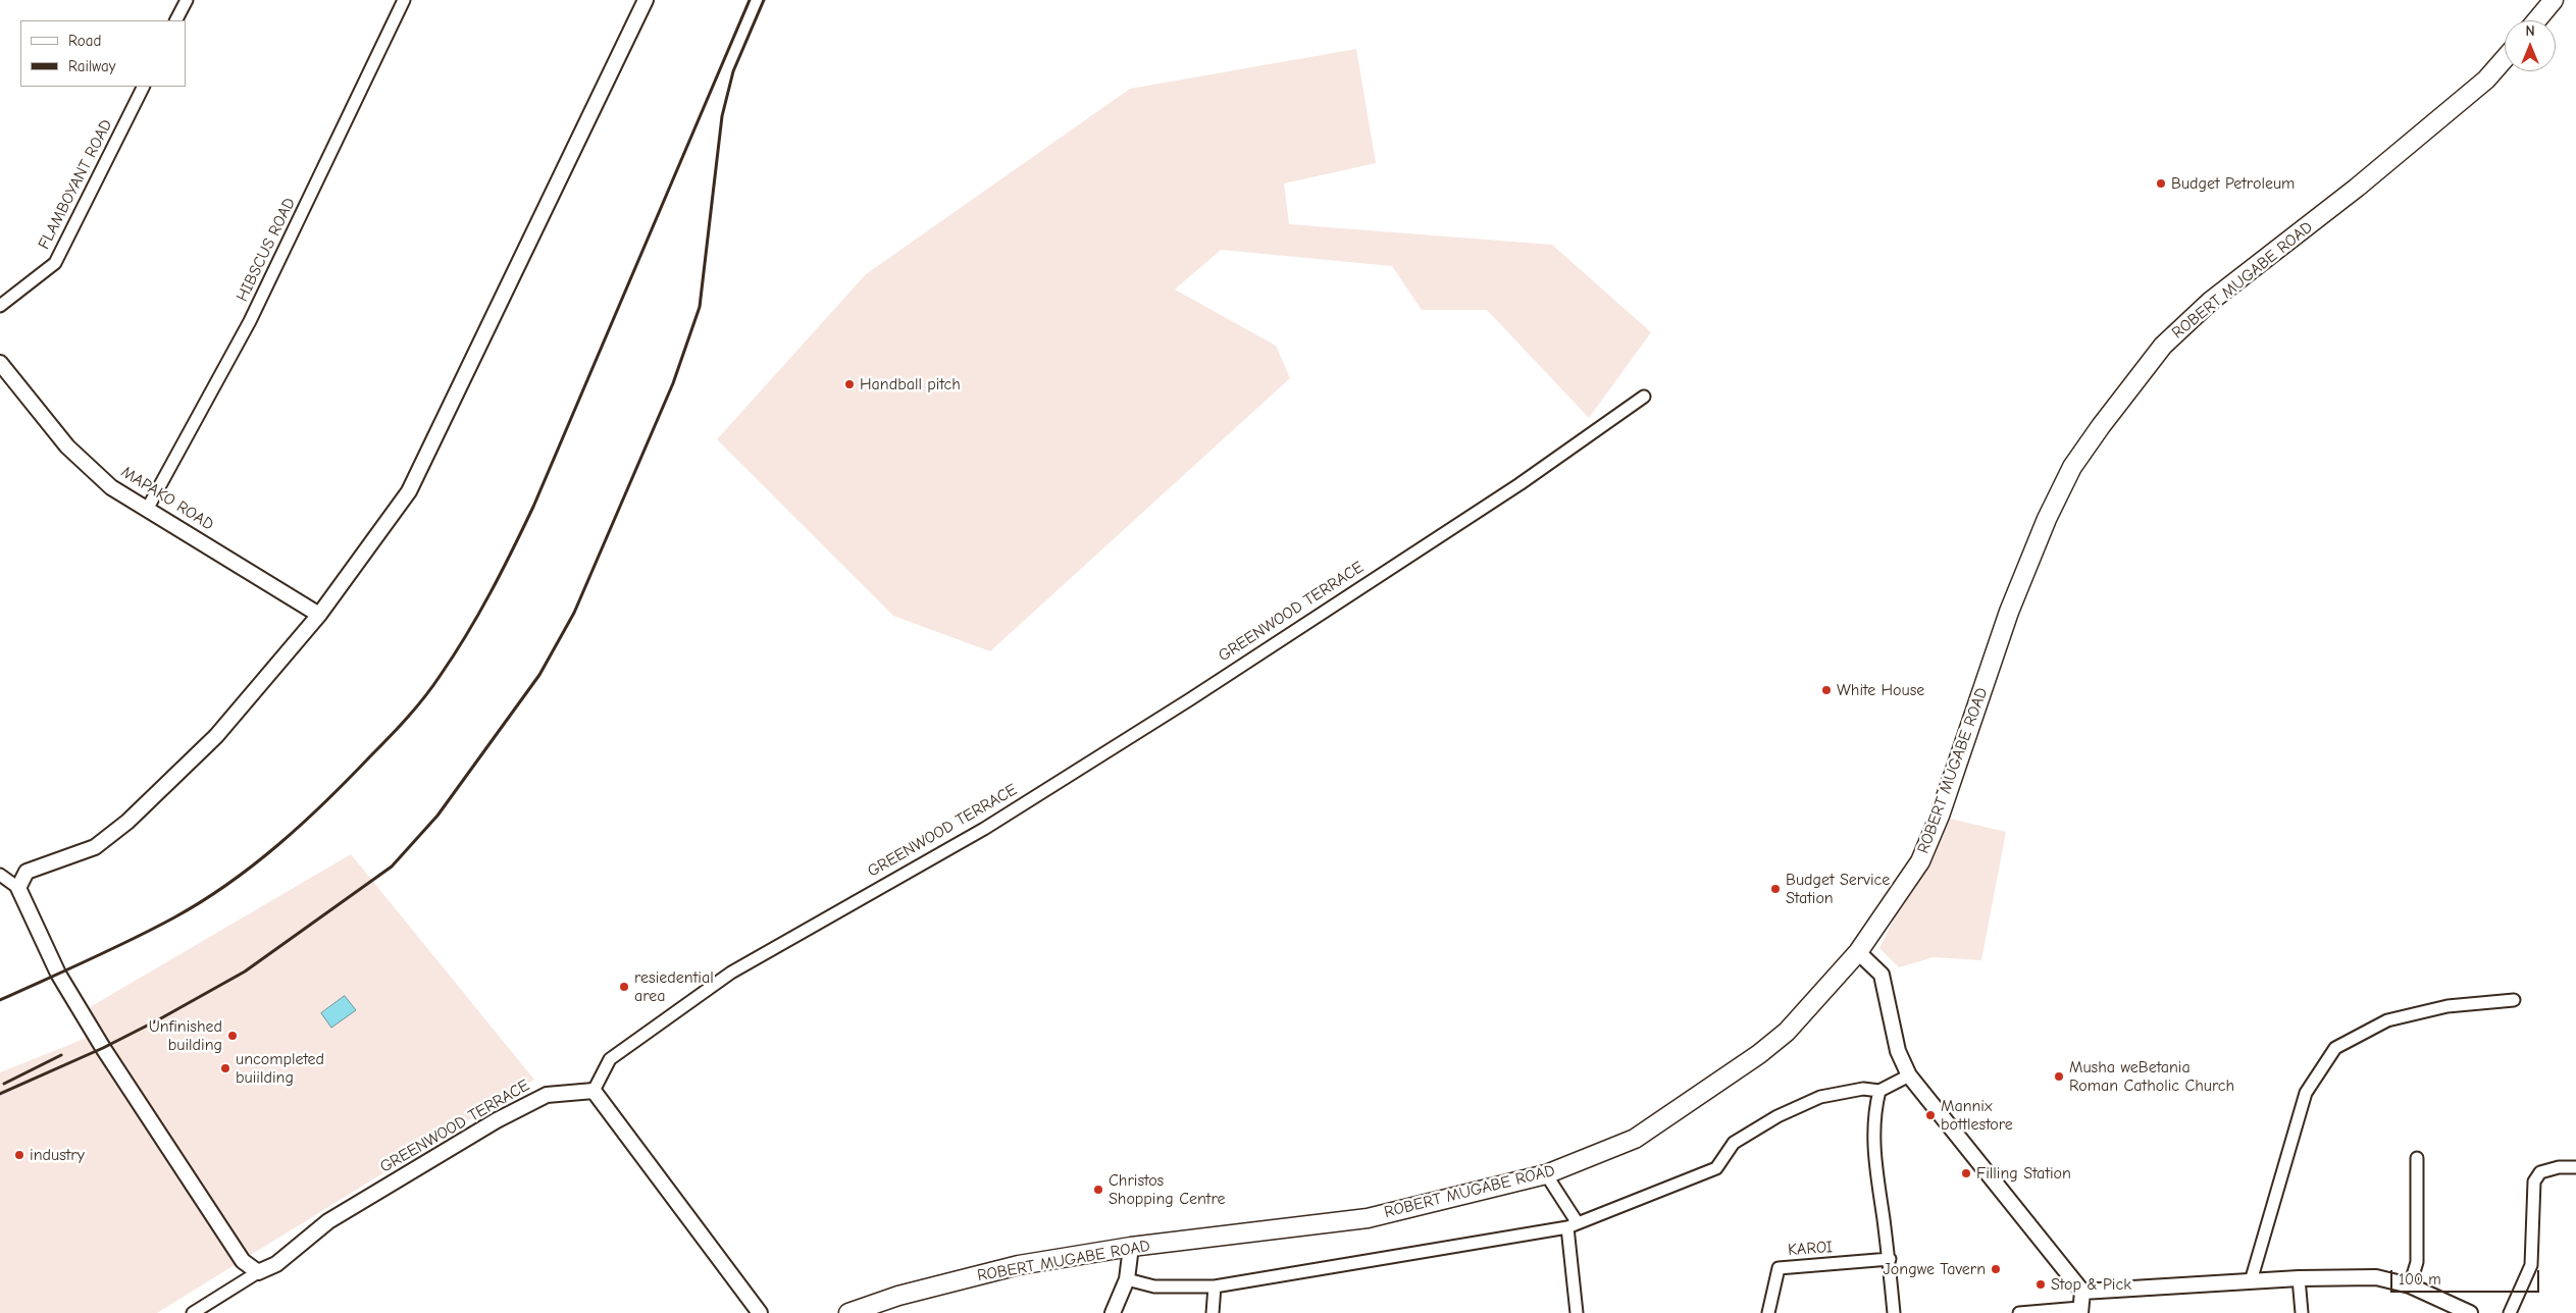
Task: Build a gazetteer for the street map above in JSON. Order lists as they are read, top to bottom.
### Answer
{
  "streets": {
    "main road": ["ROBERT MUGABE ROAD"],
    "street": [
      "FLAMBOYANT ROAD",
      "HIBSCUS ROAD",
      "MAPAKO ROAD",
      "GREENWOOD TERRACE",
      "KAROI"
    ]
  },
  "crossings": [
    ["HIBSCUS ROAD", "MAPAKO ROAD"]
  ],
  "places": [
    "Budget Petroleum",
    "Handball pitch",
    "White House",
    "Budget Service Station",
    "resiedential area",
    "Unfinished building",
    "uncompleted buiilding",
    "Musha weBetania Roman Catholic Church",
    "Mannix bottlestore",
    "industry",
    "Filling Station",
    "Christos Shopping Centre",
    "Jongwe Tavern",
    "Stop & Pick"
  ],
  "legend": ["Road", "Railway"],
  "scale_bar": "100 m",
  "north": "top"
}
